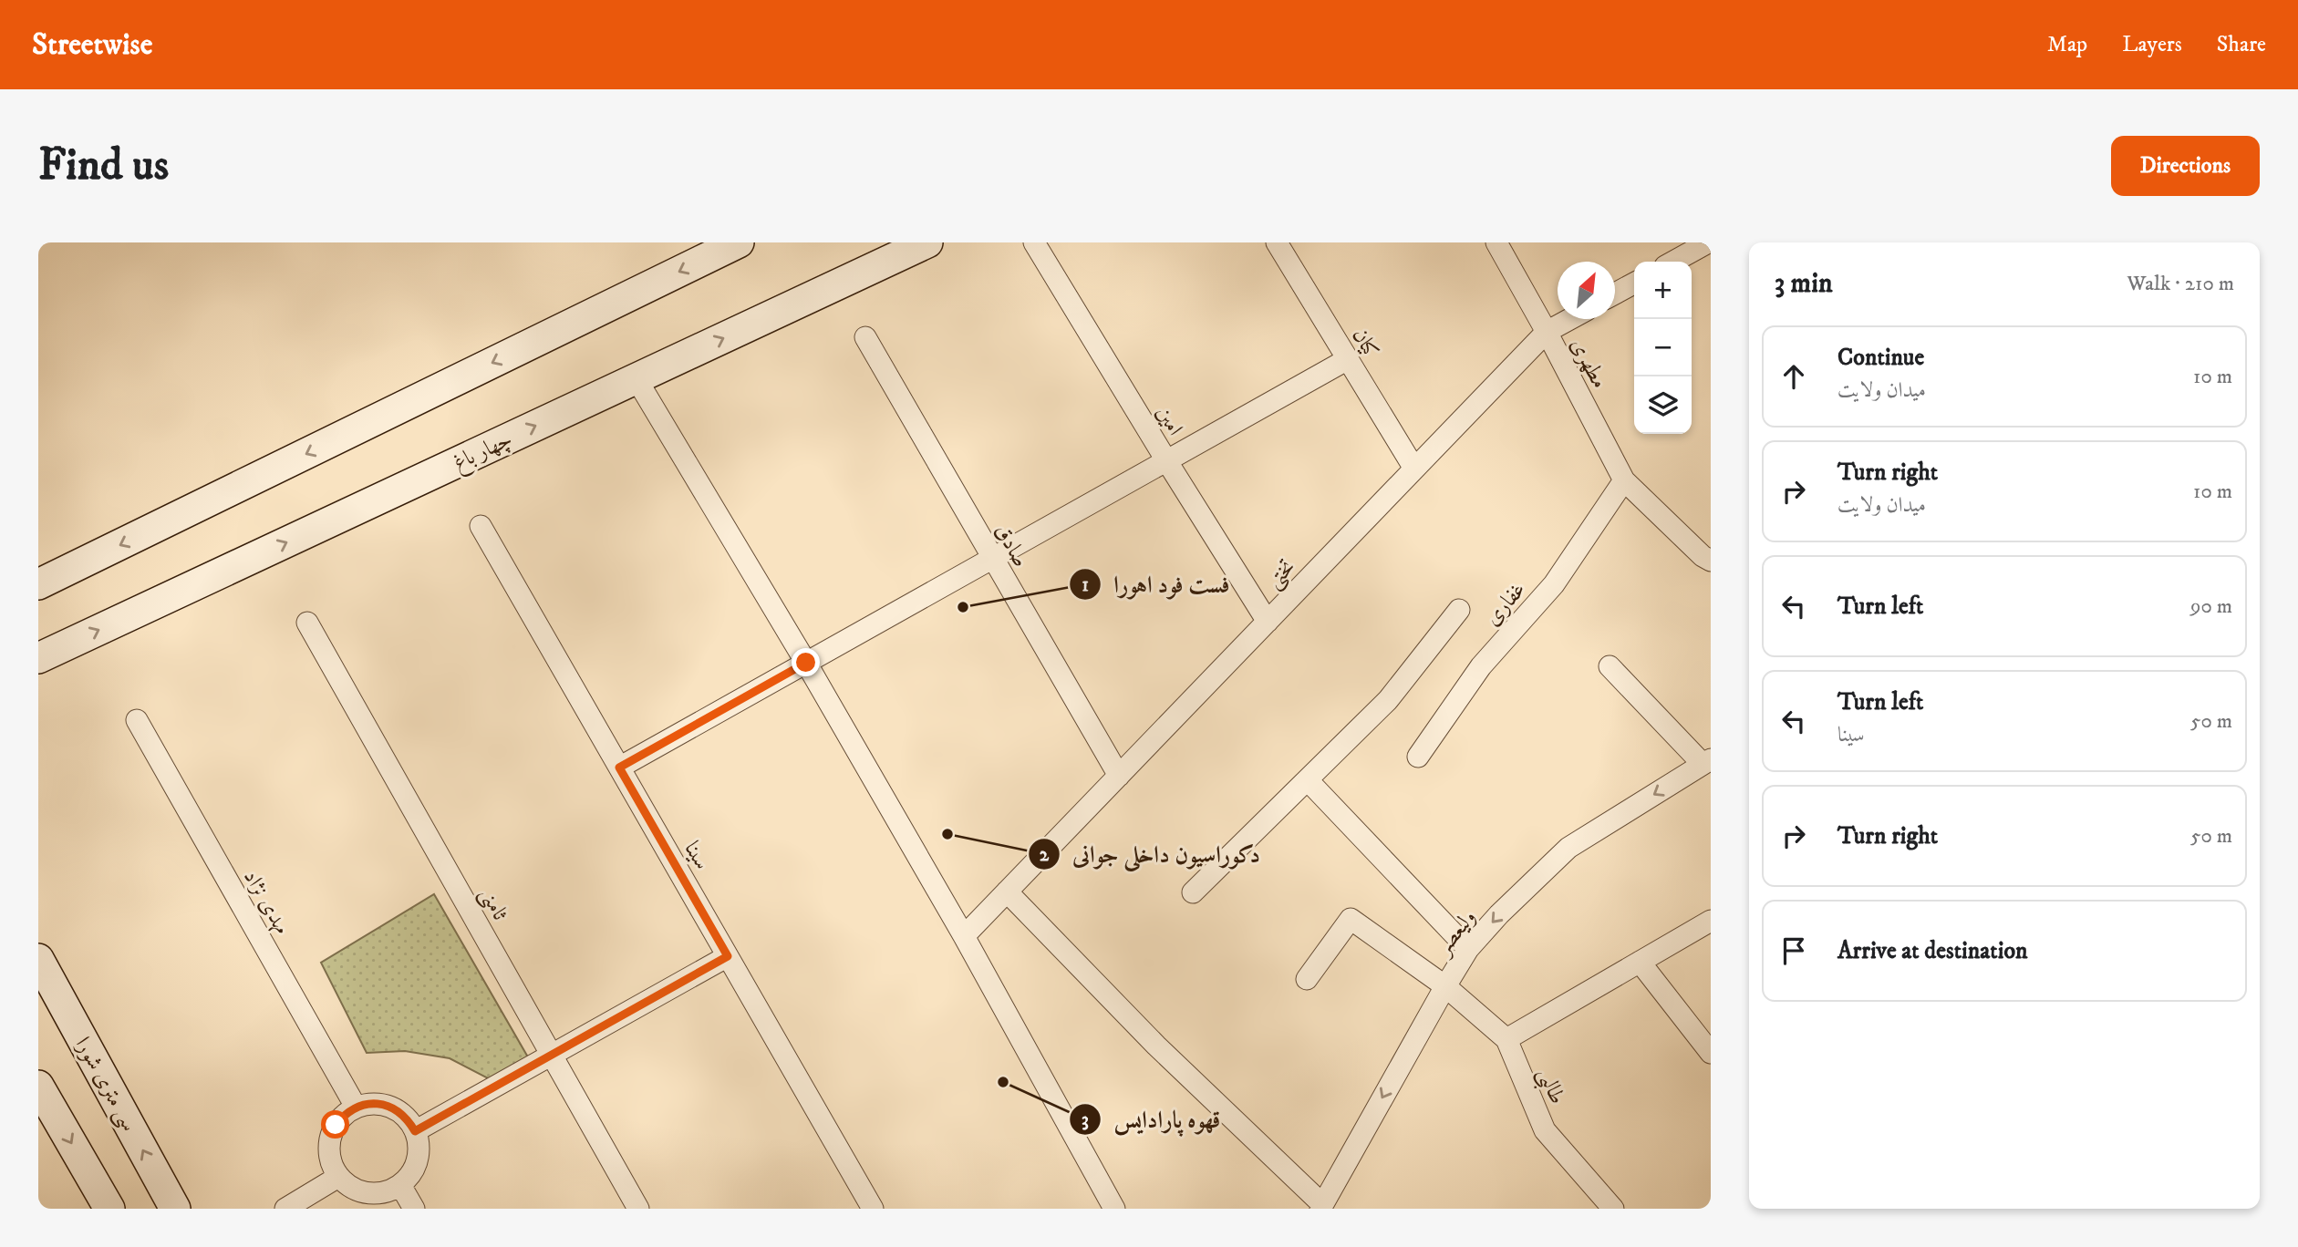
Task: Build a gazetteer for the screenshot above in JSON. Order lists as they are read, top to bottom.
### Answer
{
  "streets": {
    "street": [
      "کیان",
      "مطهری",
      "امین",
      "چهار باغ",
      "صادق",
      "تختی",
      "غفاری",
      "سینا",
      "مهدی نژاد",
      "ثامنی",
      "ولیعصر",
      "سی متری شورا",
      "طالبی"
    ]
  },
  "crossings": [
    ["کیان", "تختی"],
    ["مطهری", "تختی"],
    ["مطهری", "غفاری"],
    ["امین", "تختی"],
    ["صادق", "تختی"],
    ["ولیعصر", "طالبی"]
  ],
  "places": ["فست فود اهورا", "دکوراسیون داخلی جوانی", "قهوه پارادایس"],
  "north": "top right",
  "page": {
    "header": "Streetwise",
    "nav": ["Map", "Layers", "Share"],
    "buttons": "Directions",
    "title": "Find us",
    "heading": ["3 min", "Walk · 210 m"],
    "map_buttons": ["+", "−"],
    "list": [
      ["Continue", "میدان ولایت", "10 m"],
      ["Turn right", "میدان ولایت", "10 m"],
      ["Turn left", "90 m"],
      ["Turn left", "سینا", "50 m"],
      ["Turn right", "50 m"],
      "Arrive at destination"
    ]
  }
}
